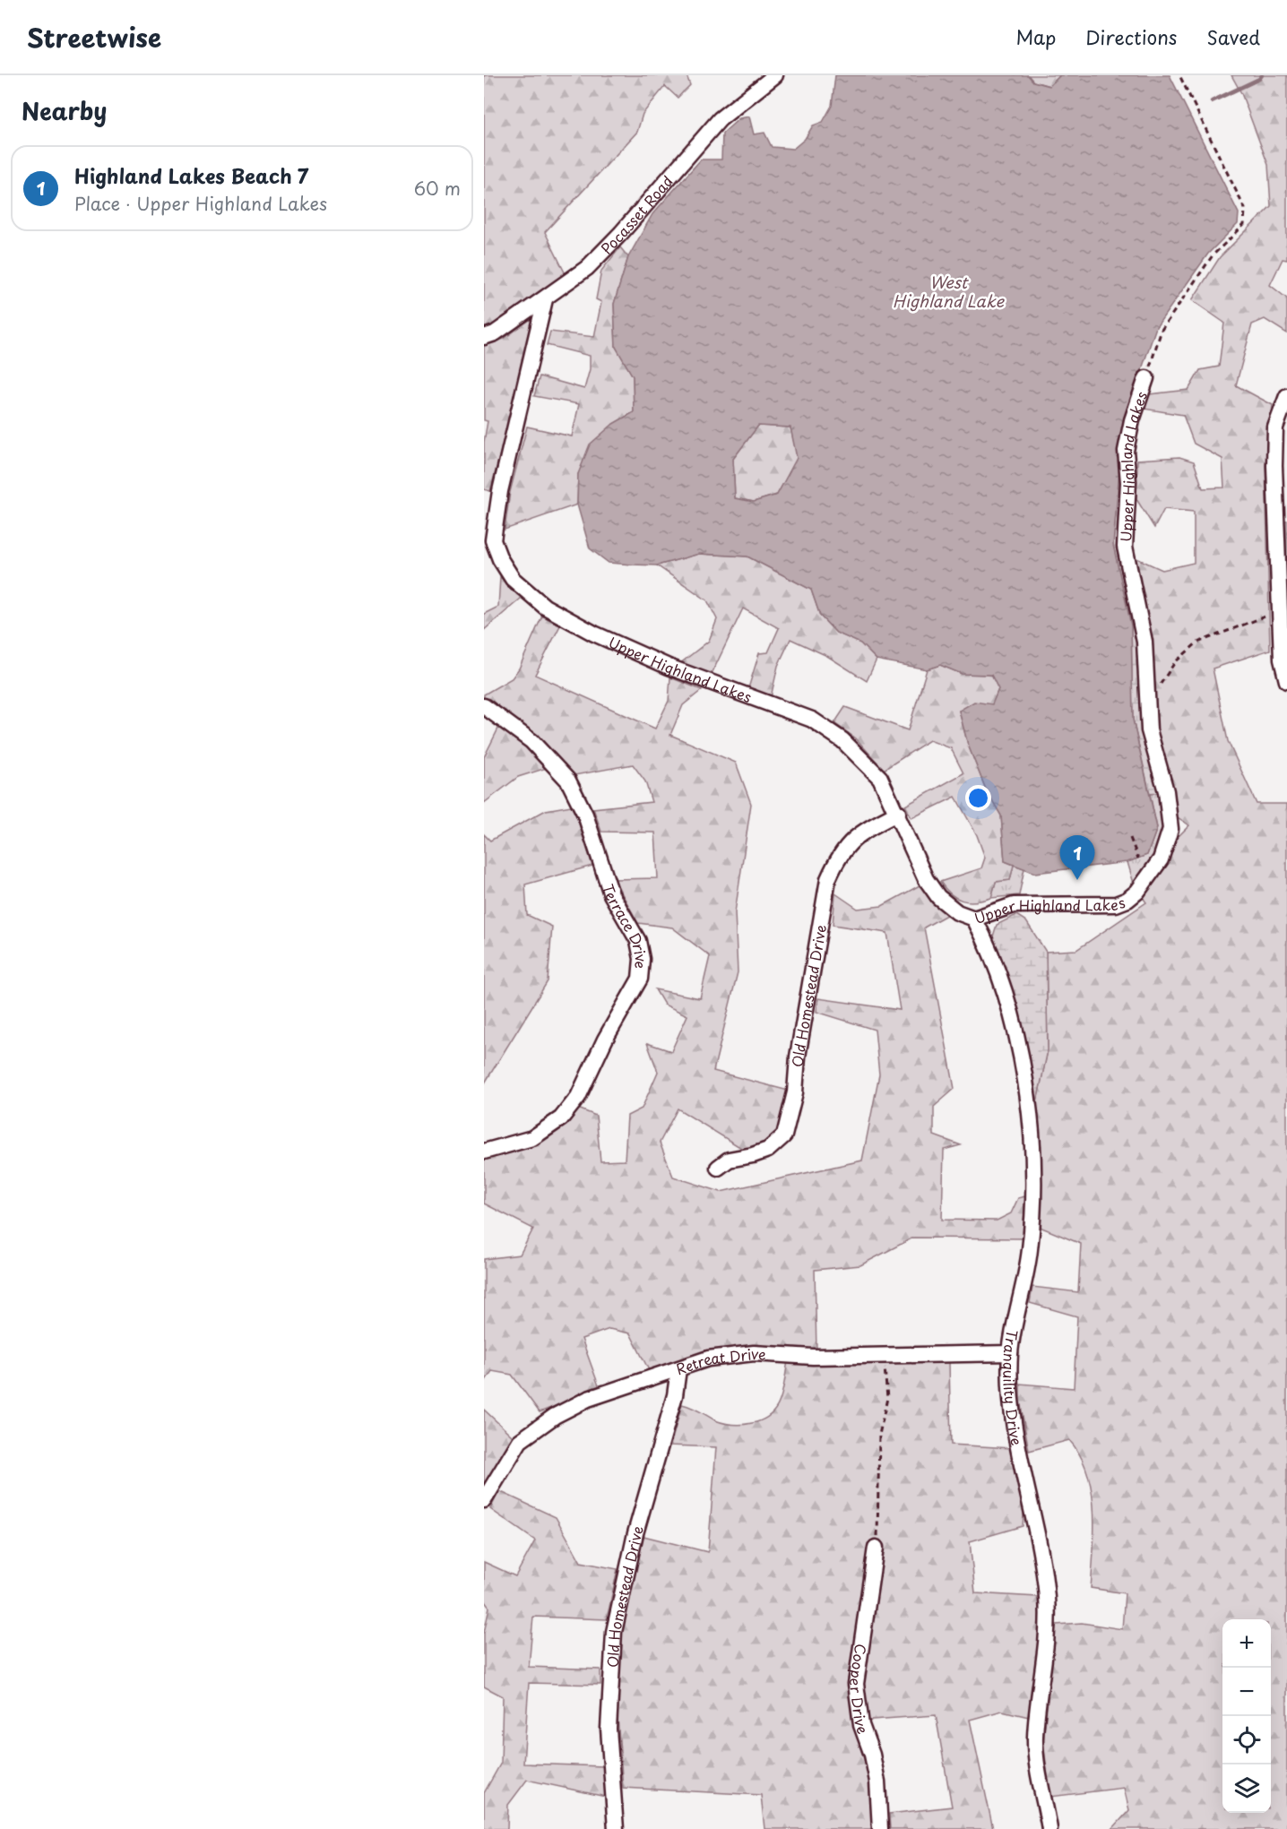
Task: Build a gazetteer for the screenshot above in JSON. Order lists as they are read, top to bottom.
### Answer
{
  "streets": {
    "street": [
      "Pocasset Road",
      "Upper Highland Lakes",
      "Terrace Drive",
      "Old Homestead Drive",
      "Retreat Drive",
      "Tranquility Drive",
      "Cooper Drive"
    ]
  },
  "crossings": [
    ["Upper Highland Lakes", "Old Homestead Drive"],
    ["Upper Highland Lakes", "Tranquility Drive"],
    ["Old Homestead Drive", "Retreat Drive"],
    ["Retreat Drive", "Tranquility Drive"]
  ],
  "water": ["West Highland Lake"],
  "page": {
    "header": "Streetwise",
    "nav": ["Map", "Directions", "Saved"],
    "heading": "Nearby",
    "list": [
      {
        "mark": "1",
        "name": "Highland Lakes Beach 7",
        "note": "Place · Upper Highland Lakes",
        "value": "60 m"
      }
    ],
    "pins": "1",
    "map_buttons": ["+", "−"]
  }
}
